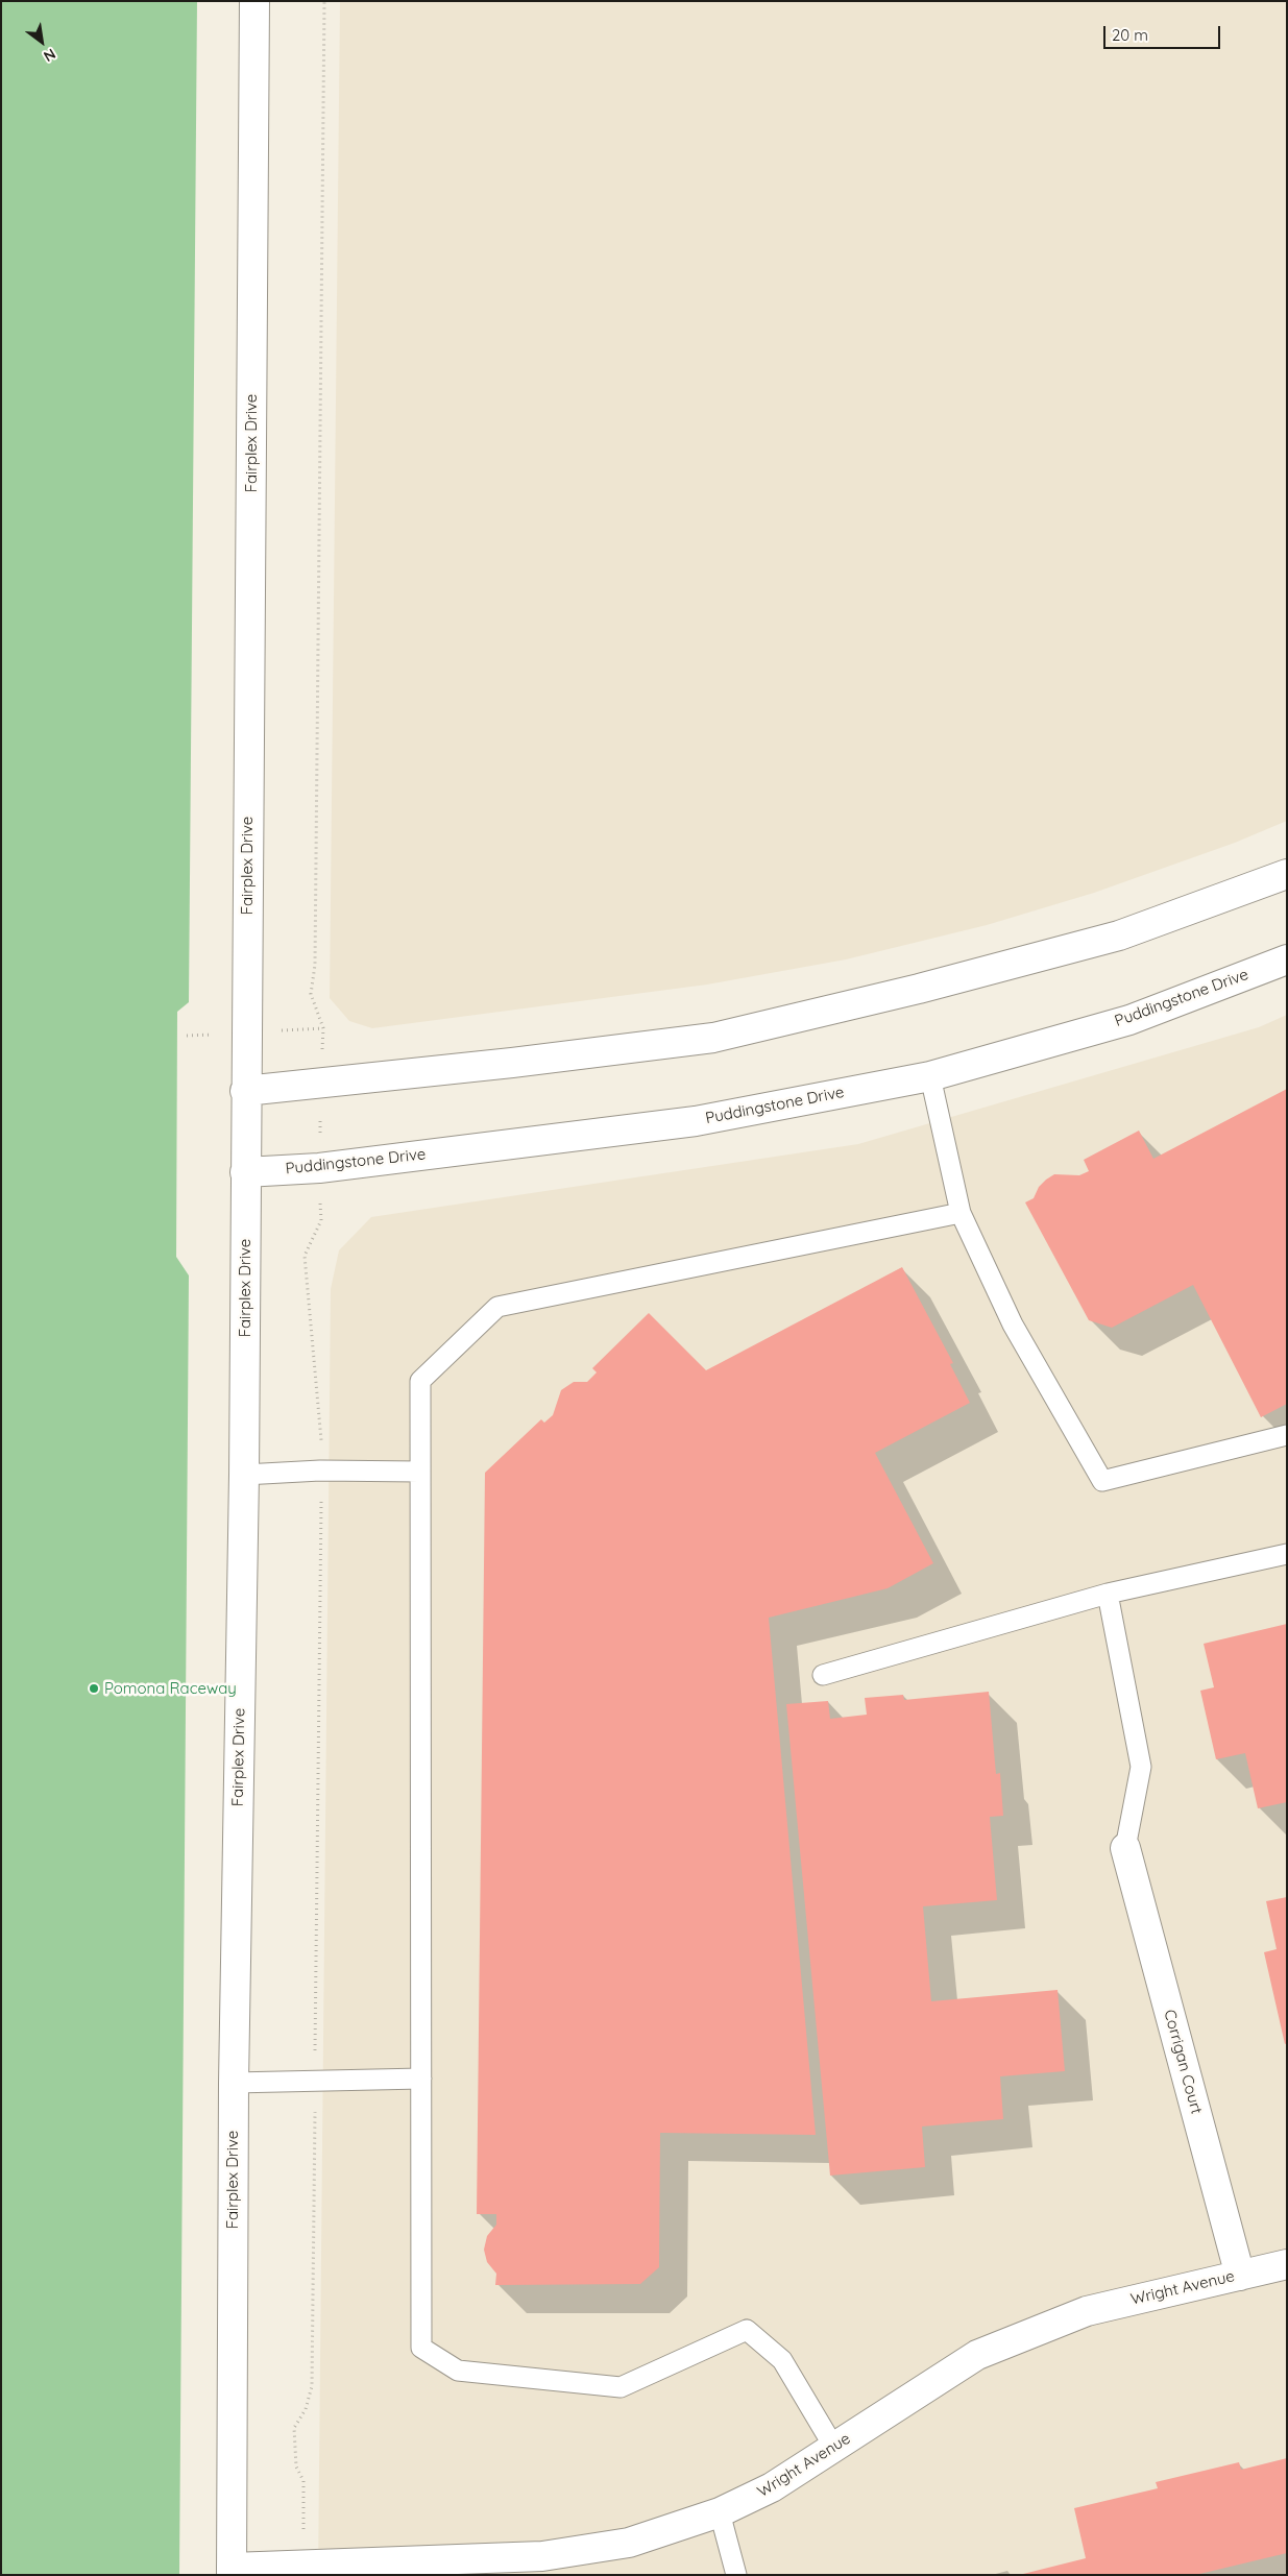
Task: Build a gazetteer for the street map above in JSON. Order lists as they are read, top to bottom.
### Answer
{
  "streets": {
    "street": [
      "Fairplex Drive",
      "Puddingstone Drive",
      "Corrigan Court",
      "Wright Avenue"
    ]
  },
  "crossings": [
    ["Fairplex Drive", "Puddingstone Drive"],
    ["Fairplex Drive", "Wright Avenue"],
    ["Corrigan Court", "Wright Avenue"]
  ],
  "places": ["Pomona Raceway"],
  "scale_bar": "20 m",
  "north": "bottom right"
}
